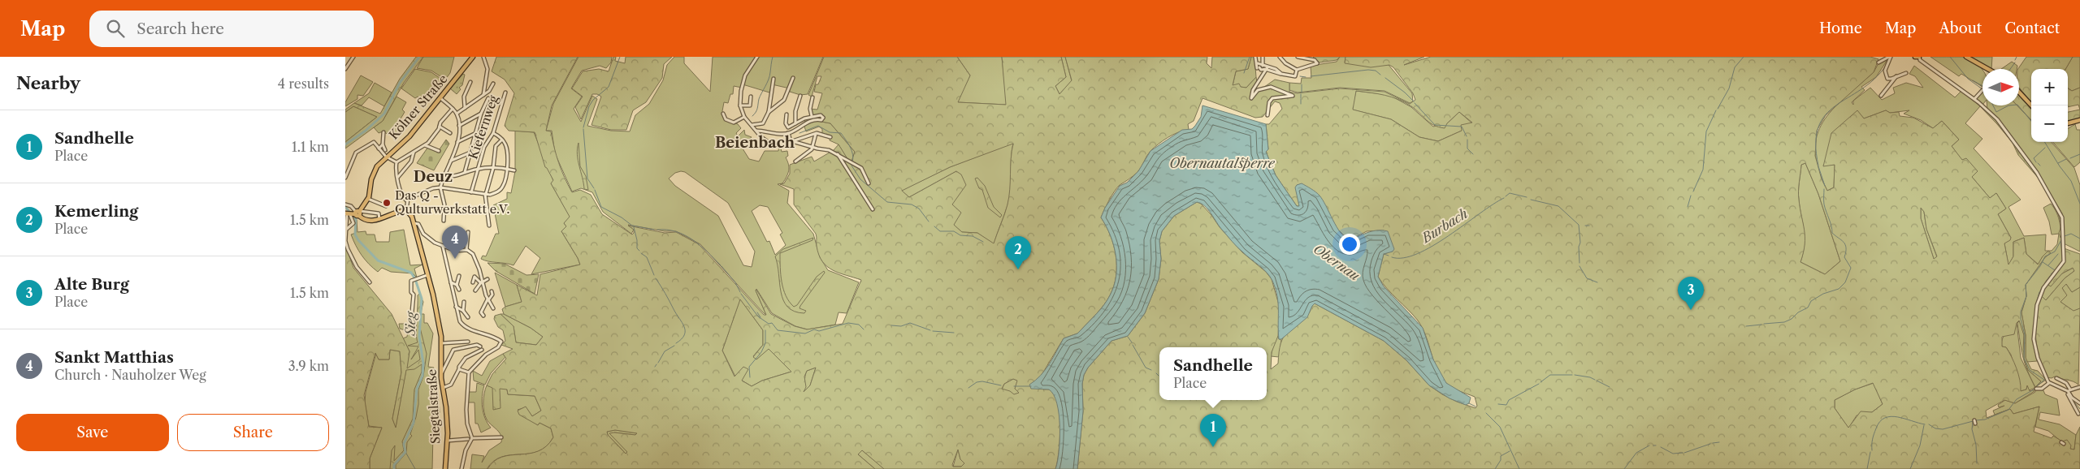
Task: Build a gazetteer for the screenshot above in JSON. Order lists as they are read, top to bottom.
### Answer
{
  "streets": {
    "main road": ["Kölner Straße", "Siegtalstraße"],
    "street": ["Kiefernweg"]
  },
  "districts": ["Beienbach", "Deuz"],
  "water": [
    "Obernautalsperre",
    "Burbach",
    "Obernau",
    "Sieg"
  ],
  "places": ["Das Q - Qulturwerkstatt e.V."],
  "north": "right",
  "page": {
    "header": "Map",
    "search": "Search here",
    "nav": [
      "Home",
      "Map",
      "About",
      "Contact"
    ],
    "heading": ["Nearby", "4 results"],
    "map_buttons": ["+", "−"],
    "list": [
      {
        "mark": "1",
        "name": "Sandhelle",
        "note": "Place",
        "value": "1.1 km"
      },
      {
        "mark": "2",
        "name": "Kemerling",
        "note": "Place",
        "value": "1.5 km"
      },
      {
        "mark": "3",
        "name": "Alte Burg",
        "note": "Place",
        "value": "1.5 km"
      },
      {
        "mark": "4",
        "name": "Sankt Matthias",
        "note": "Church · Nauholzer Weg",
        "value": "3.9 km"
      }
    ],
    "pins": [
      "4",
      "2",
      "3",
      "1"
    ],
    "popup": ["Sandhelle", "Place"],
    "buttons": ["Save", "Share"]
  }
}
